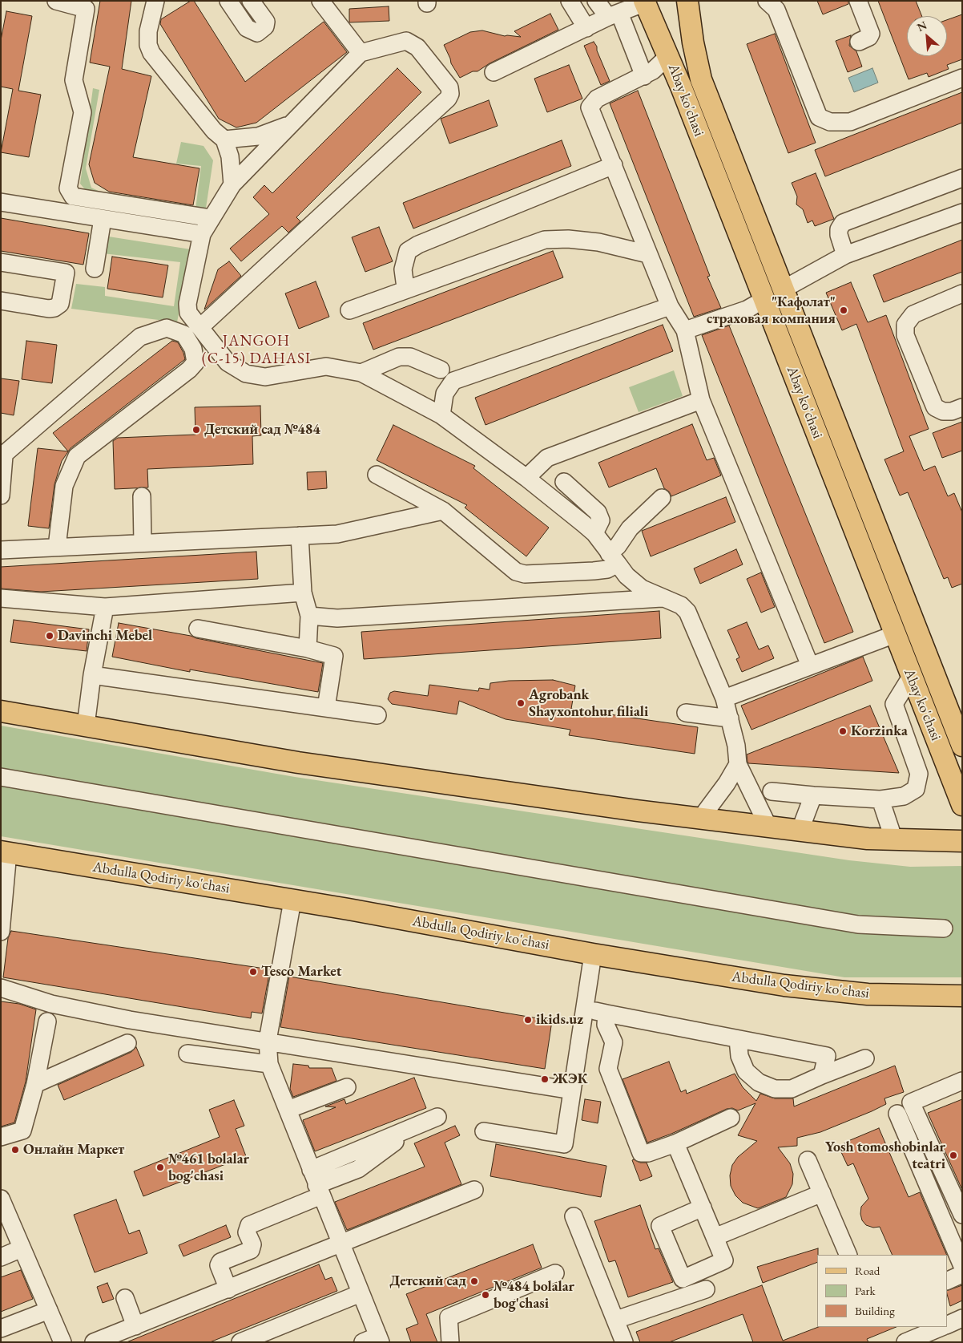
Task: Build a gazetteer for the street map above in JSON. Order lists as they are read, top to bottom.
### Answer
{
  "streets": {
    "main road": ["Abay ko'chasi", "Abdulla Qodiriy ko'chasi"]
  },
  "districts": ["JANGOH (C-15) DAHASI"],
  "places": [
    "\"Кафолат\" страховая компания",
    "Детский сад №484",
    "Davinchi Mebel",
    "Agrobank Shayxontohur filiali",
    "Korzinka",
    "Tesco Market",
    "ikids.uz",
    "ЖЭК",
    "Онлайн Маркет",
    "Yosh tomoshobinlar teatri",
    "№461 bolalar bog'chasi",
    "Детский сад",
    "№484 bolalar bog'chasi"
  ],
  "legend": ["Road", "Park", "Building"],
  "north": "top left"
}
